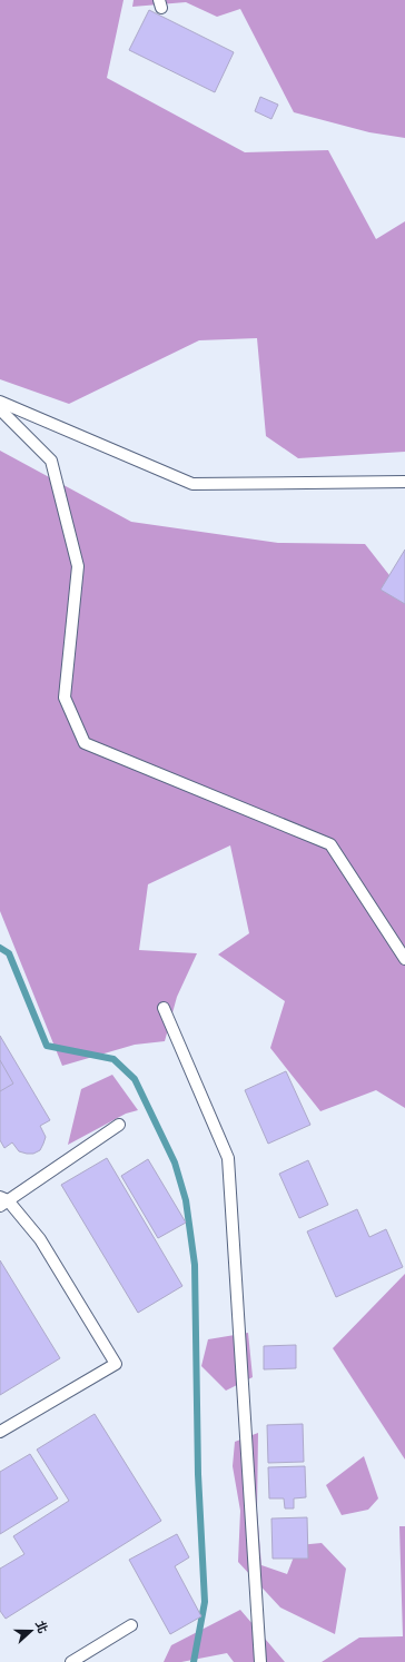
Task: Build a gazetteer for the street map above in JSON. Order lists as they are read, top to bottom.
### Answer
{
  "north": "right"
}
